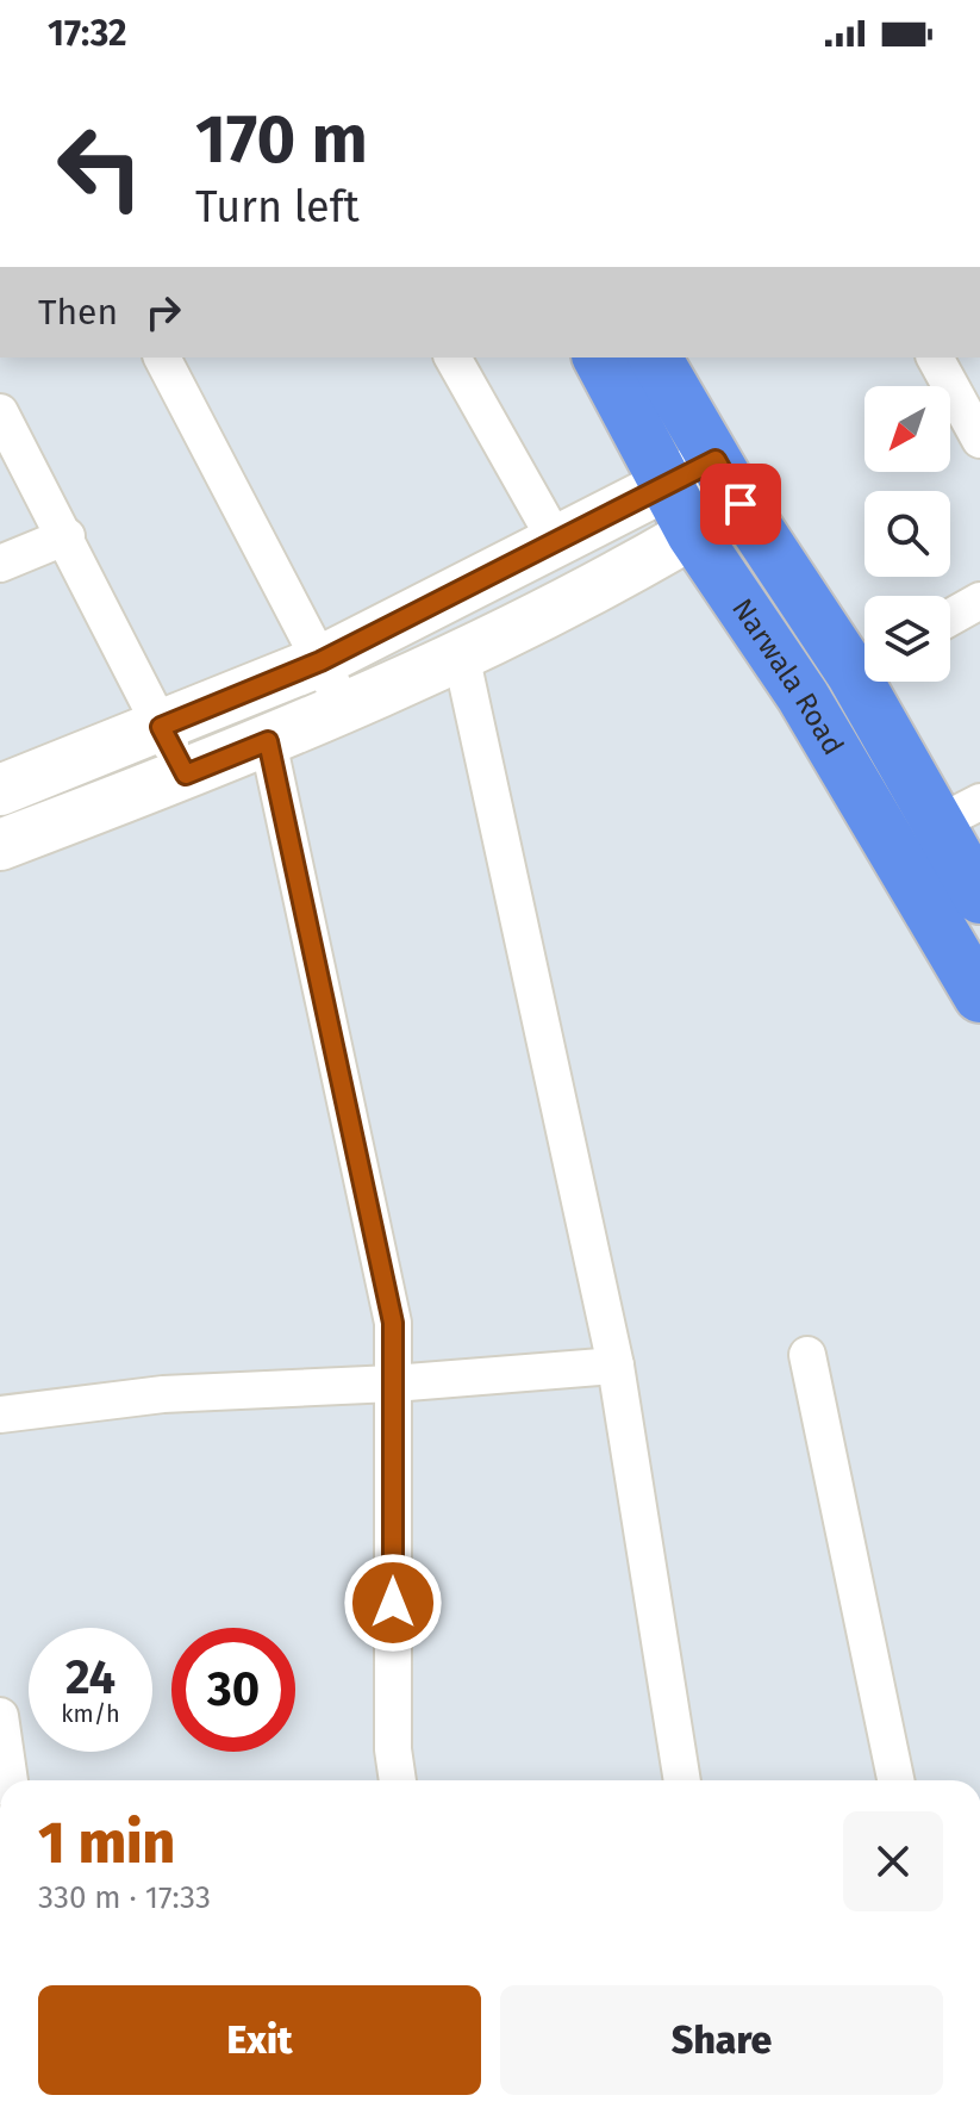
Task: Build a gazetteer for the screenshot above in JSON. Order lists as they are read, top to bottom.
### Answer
{
  "streets": {
    "main road": ["Narwala Road"]
  },
  "north": "bottom left",
  "page": {
    "status": "17:32",
    "turn": ["170 m", "Turn left"],
    "then": "Then",
    "speed": "24 km/h",
    "limit": "30",
    "heading": ["1 min", "330 m · 17:33"],
    "buttons": ["Exit", "Share"]
  }
}
